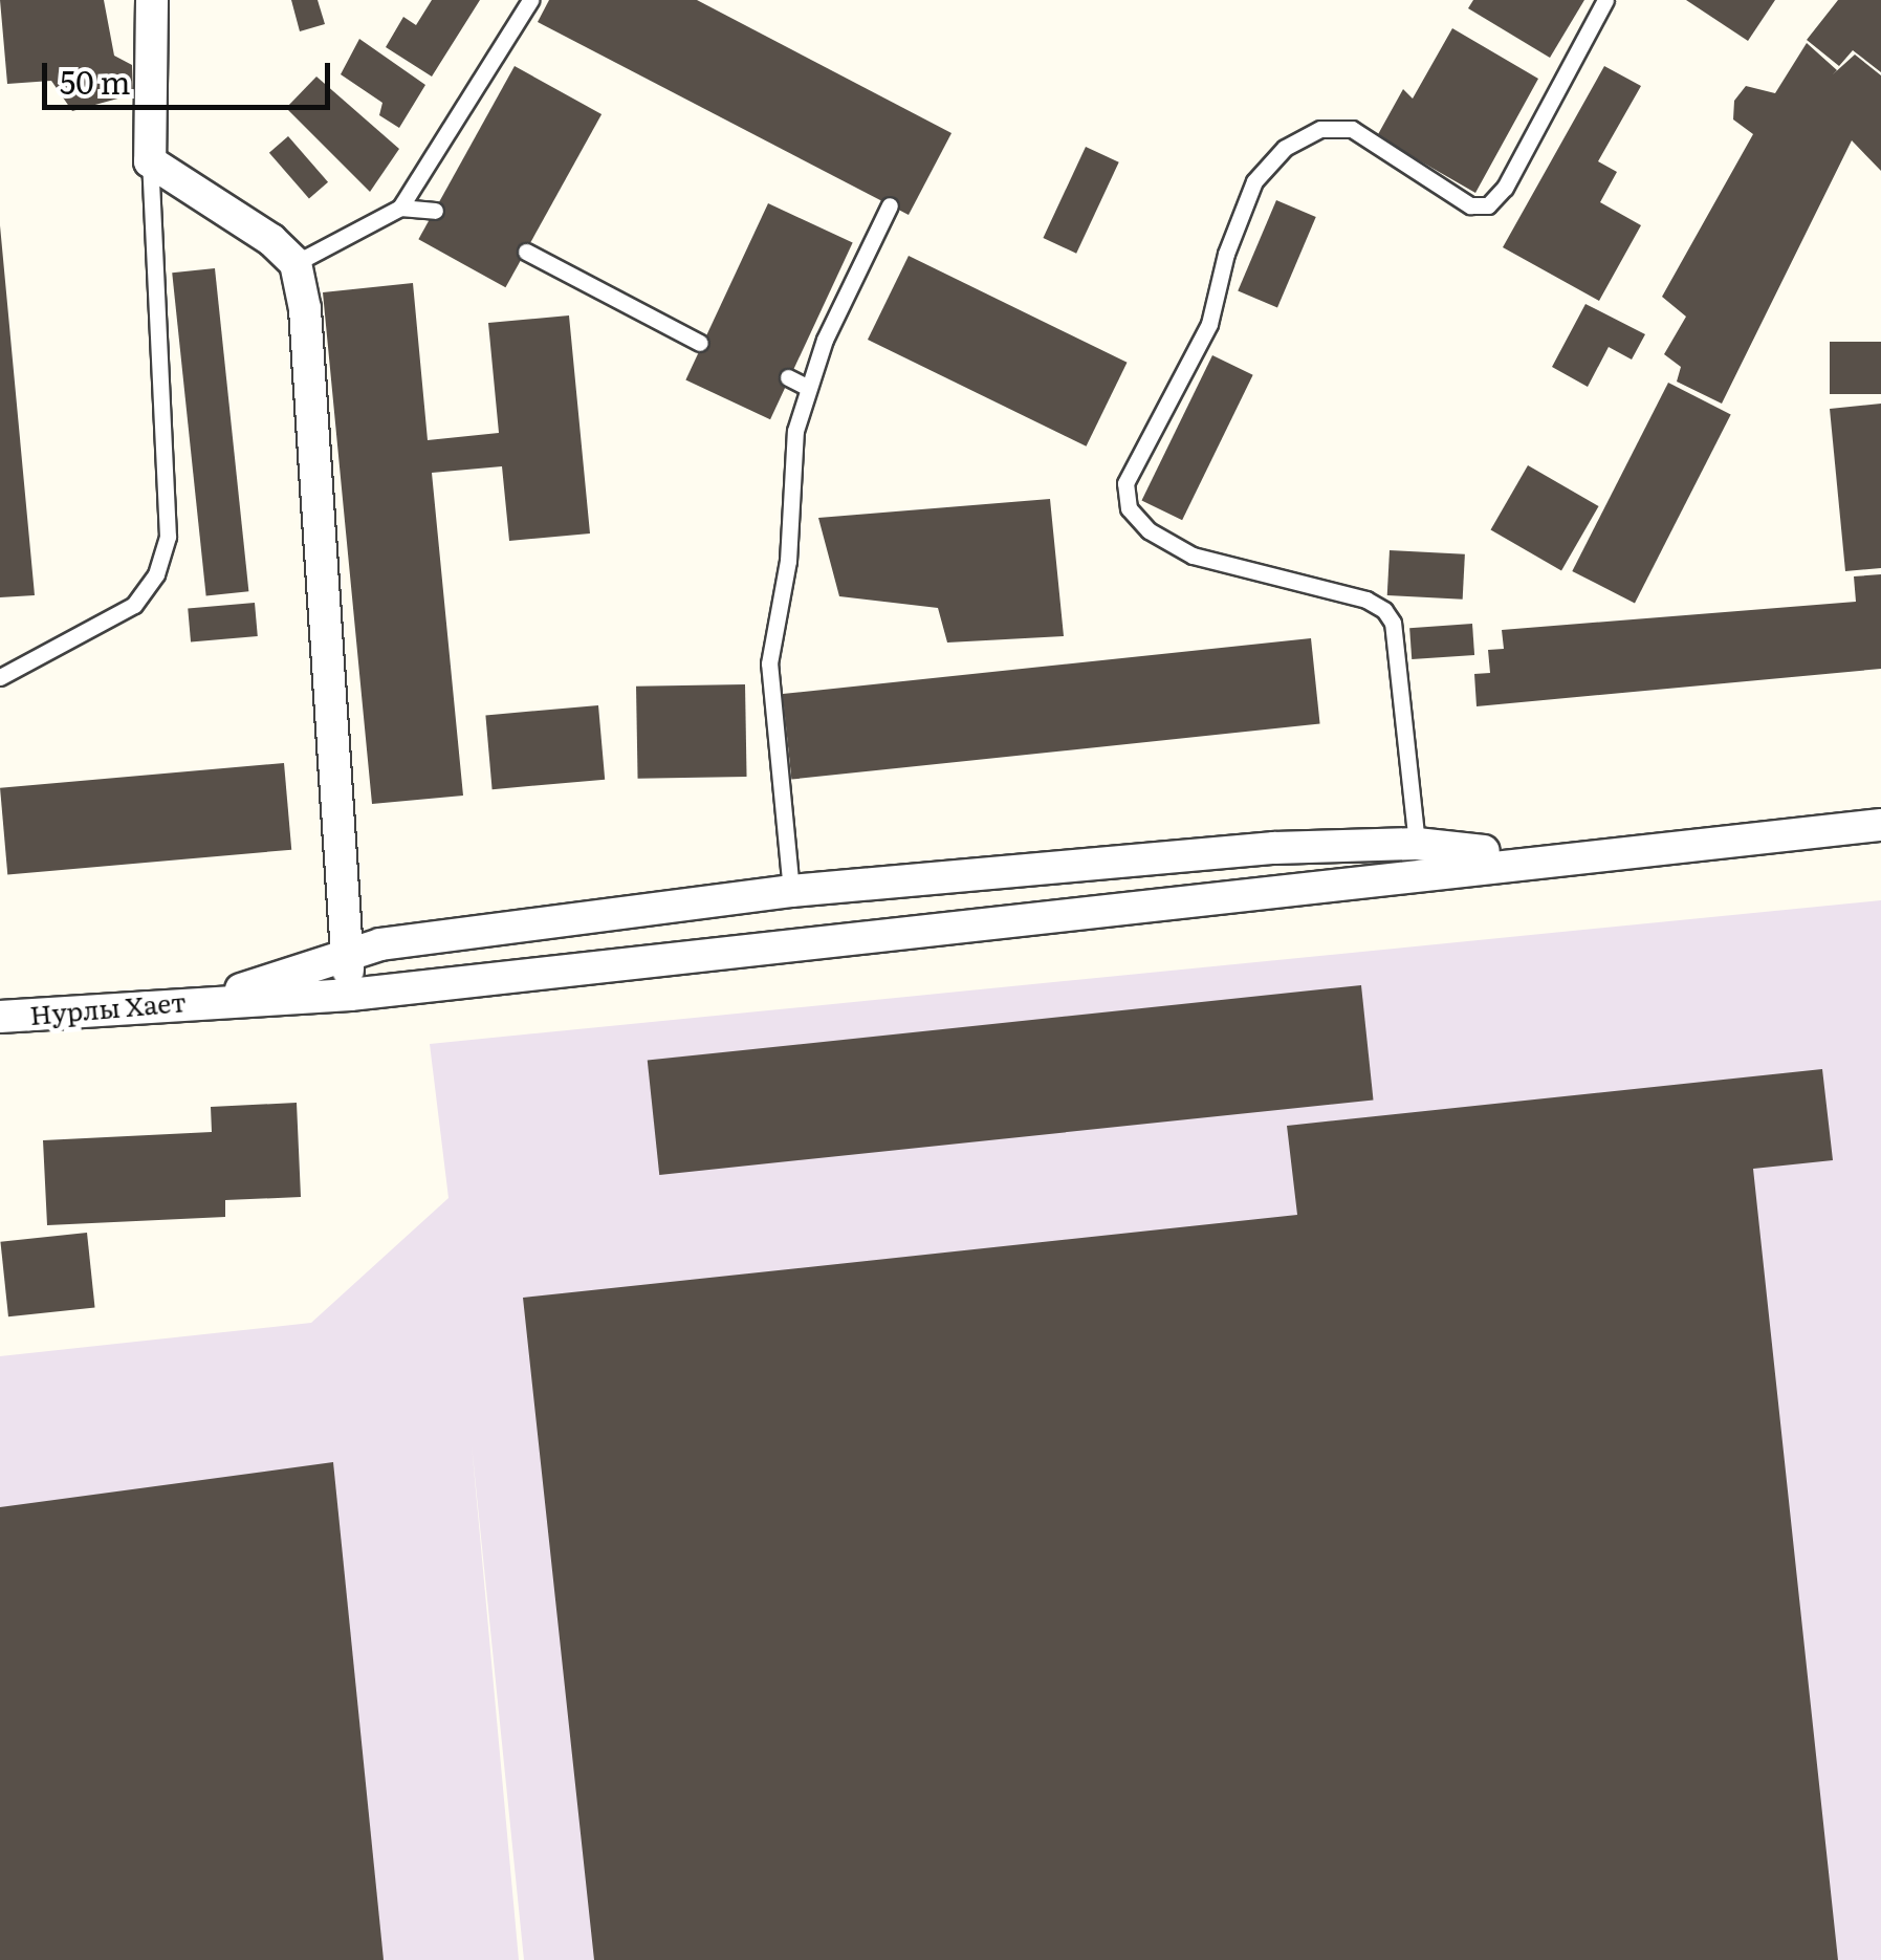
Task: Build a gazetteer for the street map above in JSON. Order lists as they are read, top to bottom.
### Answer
{
  "streets": {
    "street": ["Нурлы Хает"]
  },
  "scale_bar": "50 m"
}
